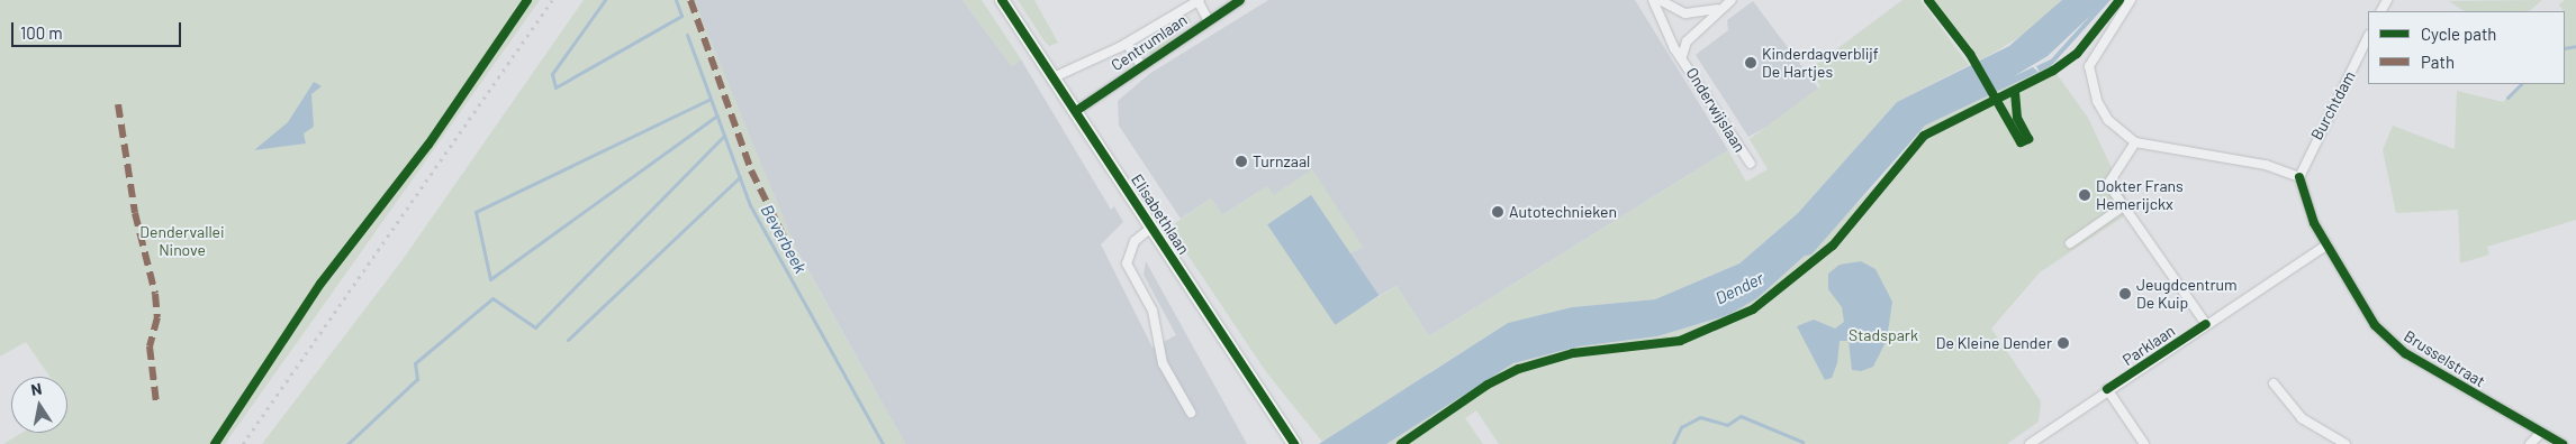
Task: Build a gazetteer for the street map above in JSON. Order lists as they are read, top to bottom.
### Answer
{
  "streets": {
    "main road": ["Elisabethlaan"],
    "street": [
      "Centrumlaan",
      "Burchtdam",
      "Onderwijslaan",
      "Parklaan",
      "Brusselstraat"
    ]
  },
  "crossings": [
    ["Centrumlaan", "Elisabethlaan"],
    ["Burchtdam", "Brusselstraat"],
    ["Parklaan", "Brusselstraat"]
  ],
  "water": ["Beverbeek", "Dender"],
  "parks": ["Dendervallei Ninove", "Stadspark"],
  "places": [
    "Kinderdagverblijf De Hartjes",
    "Turnzaal",
    "Dokter Frans Hemerijckx",
    "Autotechnieken",
    "Jeugdcentrum De Kuip",
    "De Kleine Dender"
  ],
  "legend": ["Cycle path", "Path"],
  "scale_bar": "100 m",
  "north": "top"
}
